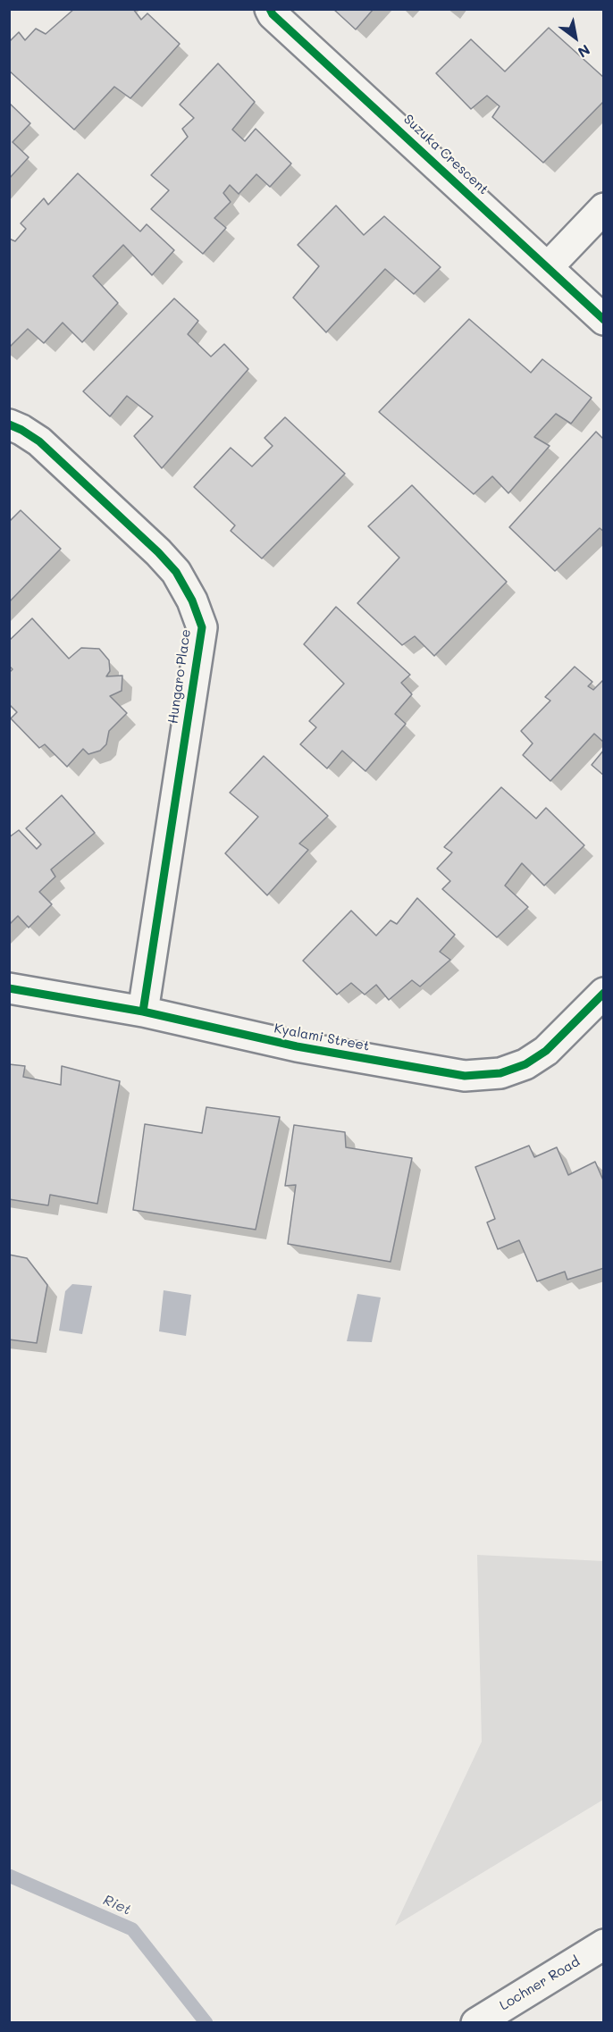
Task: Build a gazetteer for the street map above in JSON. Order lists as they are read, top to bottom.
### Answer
{
  "streets": {
    "street": [
      "Suzuka Crescent",
      "Hungaro Place",
      "Kyalami Street",
      "Lochner Road"
    ]
  },
  "crossings": [
    ["Hungaro Place", "Kyalami Street"]
  ],
  "water": ["Riet"],
  "north": "bottom right"
}
